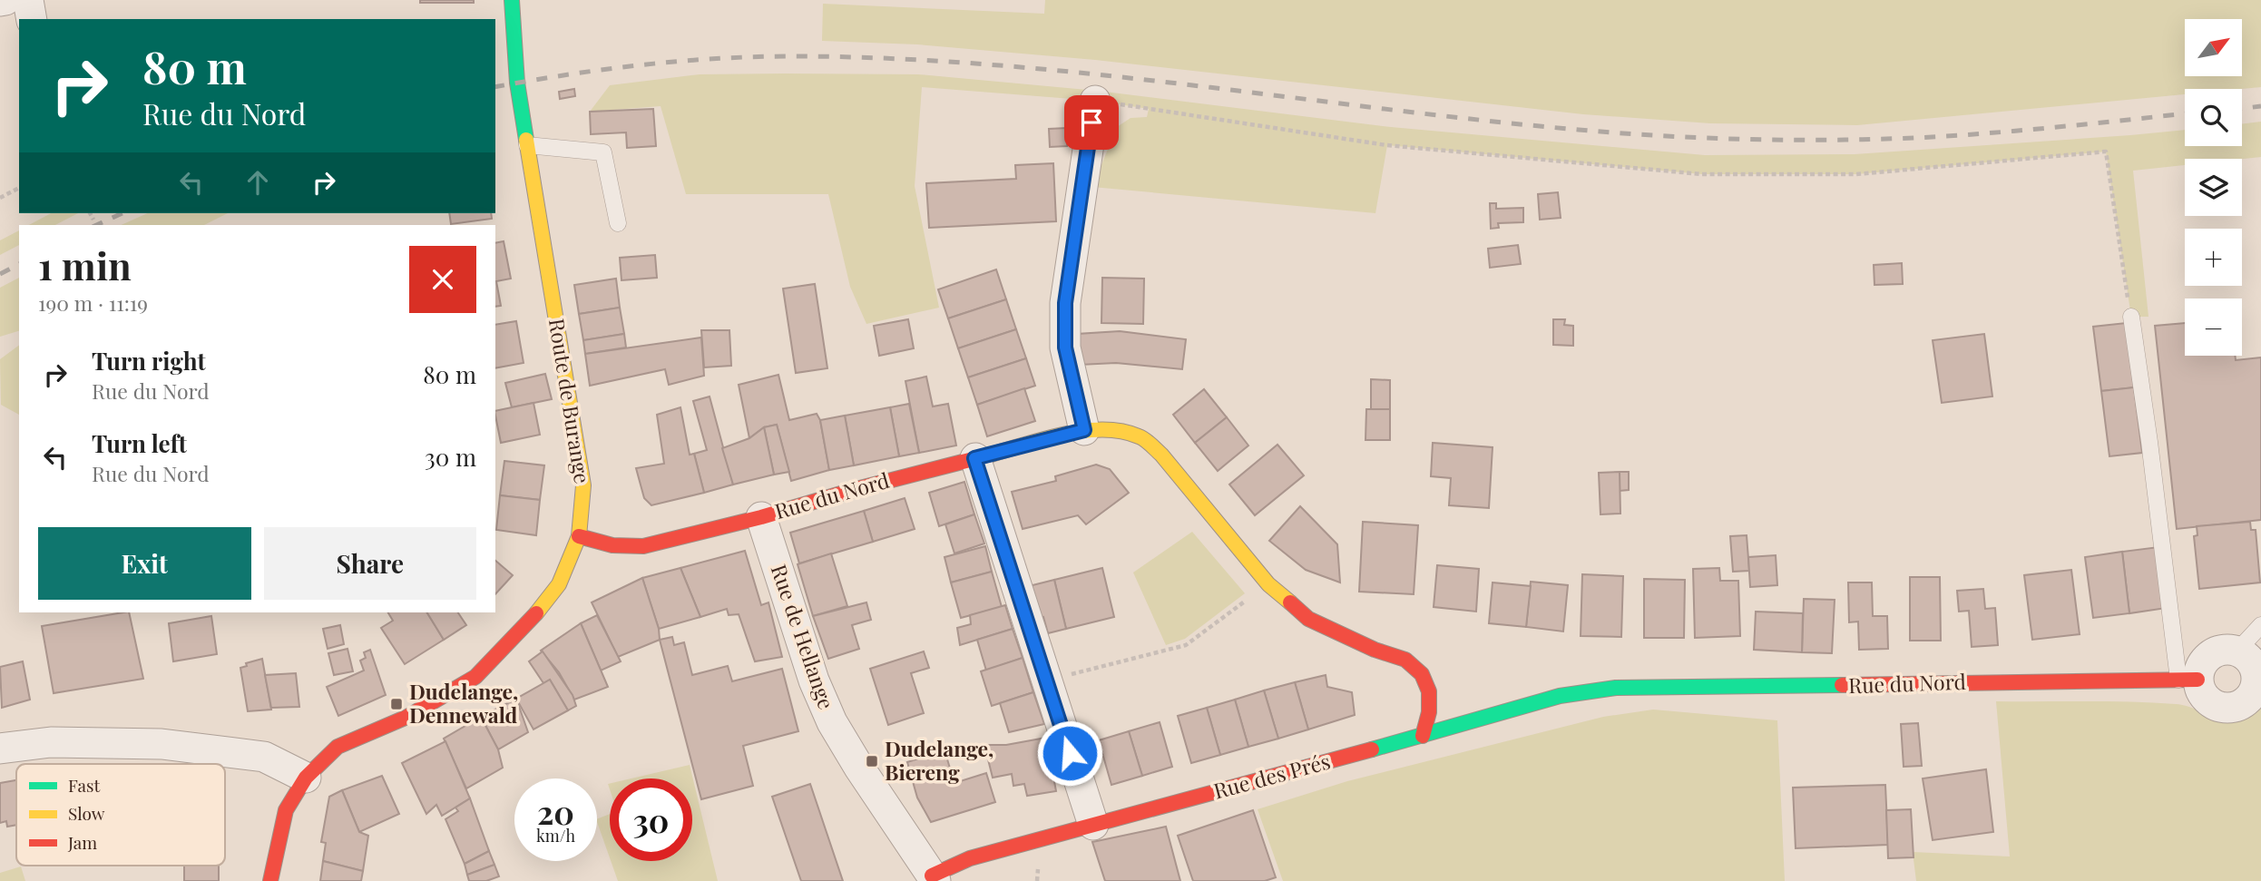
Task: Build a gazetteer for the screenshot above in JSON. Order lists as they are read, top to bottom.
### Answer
{
  "streets": {
    "street": [
      "Route de Burange",
      "Rue du Nord",
      "Rue de Hellange",
      "Rue des Prés"
    ]
  },
  "crossings": [
    ["Route de Burange", "Rue du Nord"],
    ["Rue du Nord", "Rue de Hellange"],
    ["Rue du Nord", "Rue des Prés"],
    ["Rue de Hellange", "Rue des Prés"]
  ],
  "places": {
    "transit": ["Dudelange, Dennewald", "Dudelange, Biereng"]
  },
  "legend": ["Fast", "Slow", "Jam"],
  "north": "top right",
  "page": {
    "map_buttons": ["+", "−"],
    "turn": ["80 m", "Rue du Nord"],
    "heading": ["1 min", "190 m · 11:19"],
    "list": [
      {
        "name": "Turn right",
        "note": "Rue du Nord",
        "value": "80 m"
      },
      {
        "name": "Turn left",
        "note": "Rue du Nord",
        "value": "30 m"
      }
    ],
    "buttons": ["Exit", "Share"],
    "speed": "20 km/h",
    "limit": "30"
  }
}
